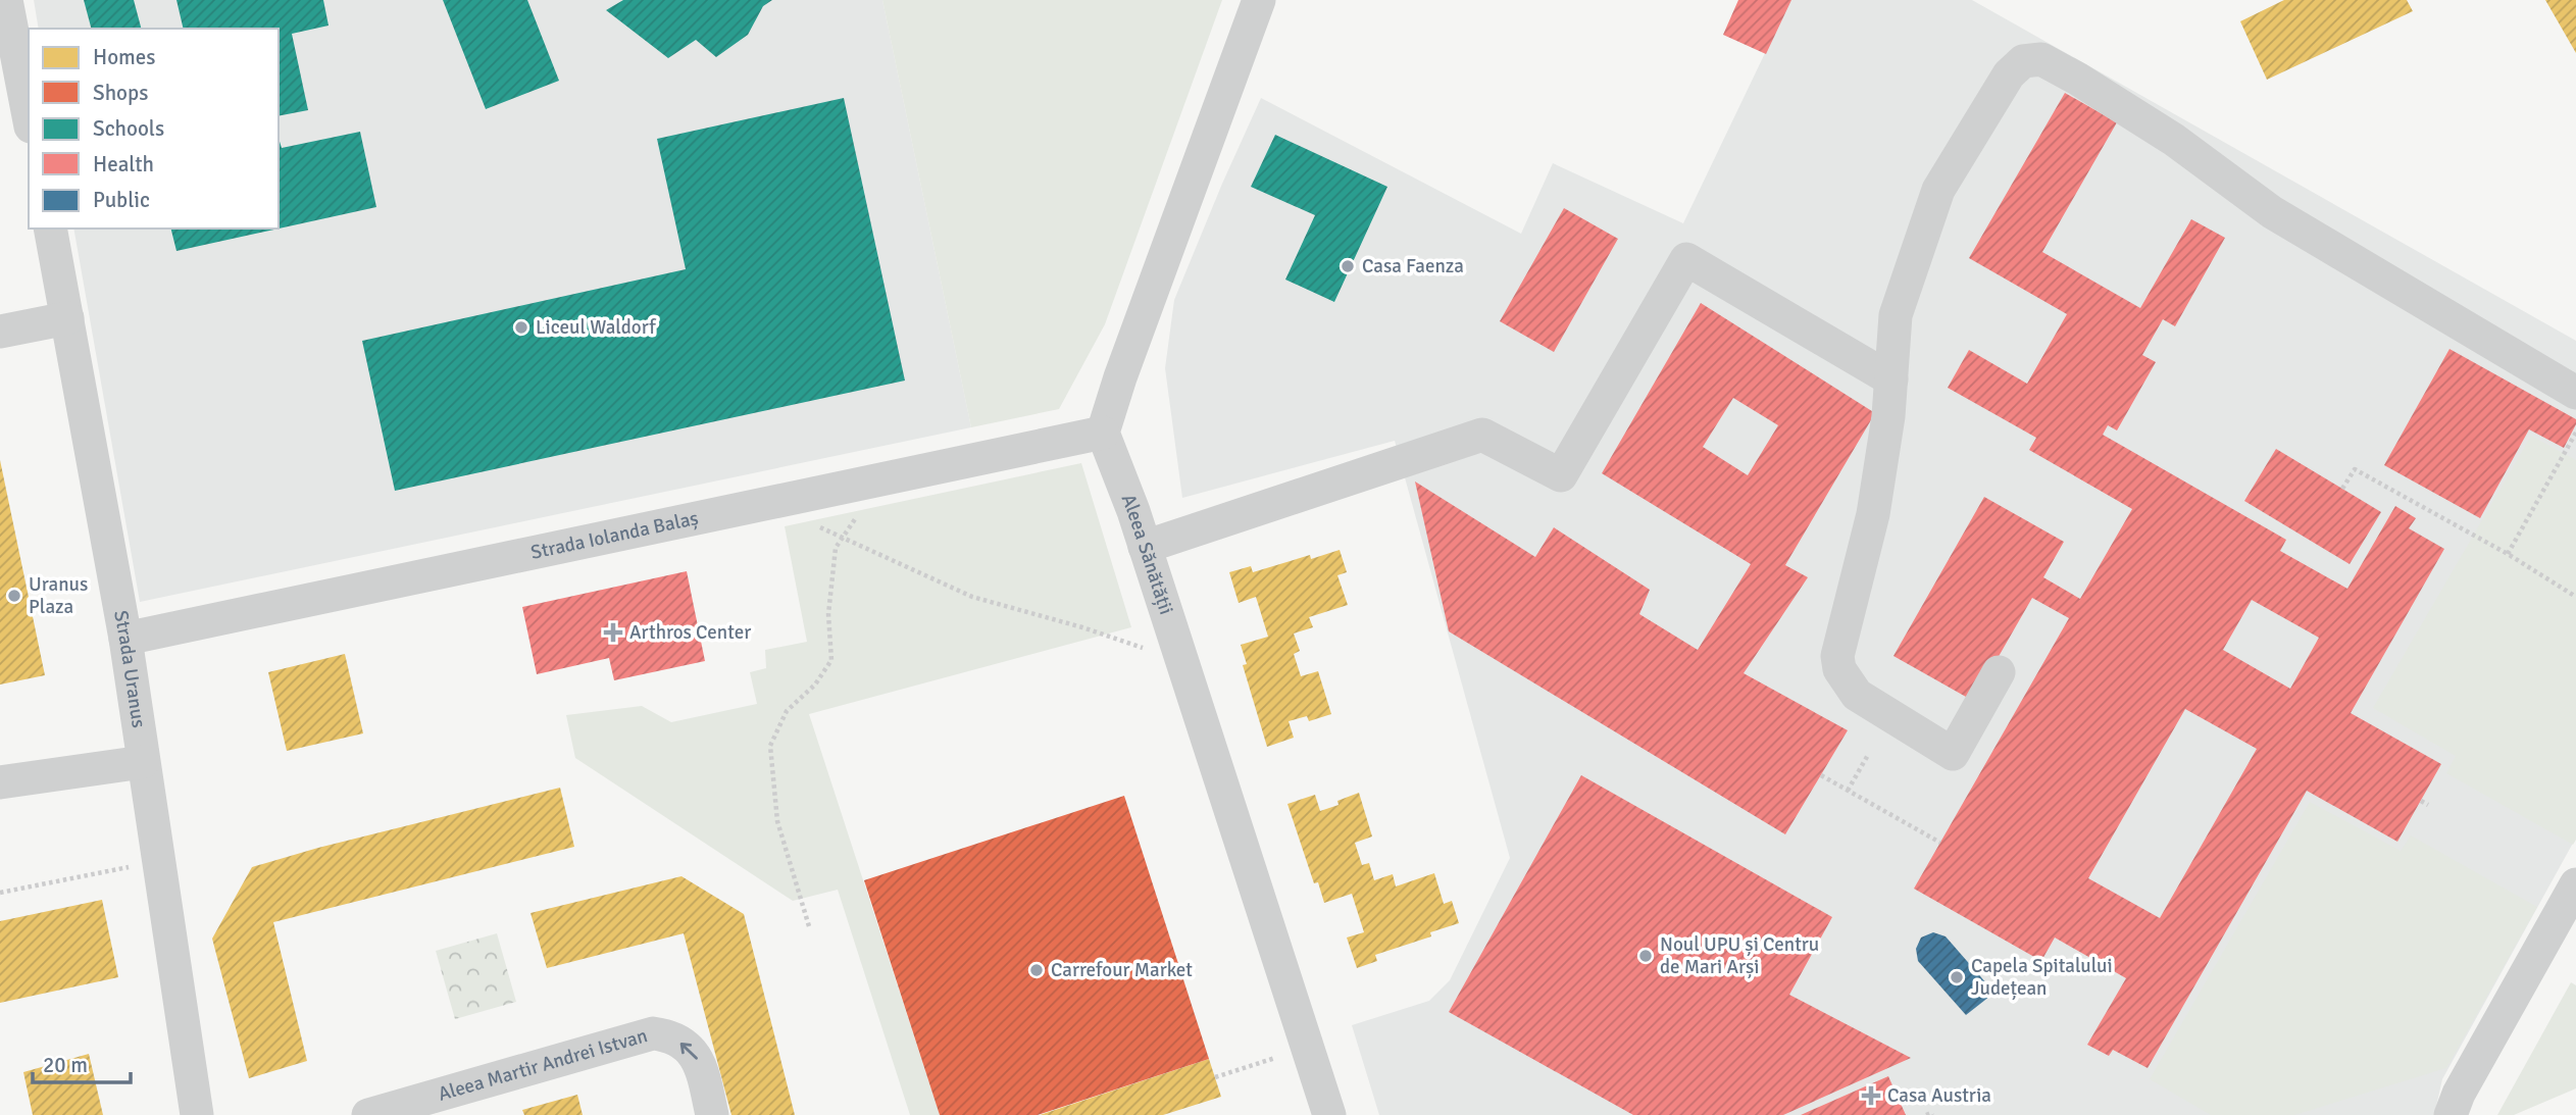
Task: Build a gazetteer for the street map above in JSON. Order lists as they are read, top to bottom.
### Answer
{
  "streets": {
    "street": [
      "Strada Iolanda Balaș",
      "Aleea Sănătății",
      "Strada Uranus",
      "Aleea Martir Andrei Istvan"
    ]
  },
  "crossings": [
    ["Strada Iolanda Balaș", "Aleea Sănătății"],
    ["Strada Iolanda Balaș", "Strada Uranus"]
  ],
  "one_way": ["Aleea Martir Andrei Istvan"],
  "places": {
    "other": [
      "Casa Faenza",
      "Liceul Waldorf",
      "Uranus Plaza",
      "Noul UPU și Centru de Mari Arși",
      "Carrefour Market",
      "Capela Spitalului Județean"
    ],
    "health": ["Arthros Center", "Casa Austria"]
  },
  "legend": [
    "Homes",
    "Shops",
    "Schools",
    "Health",
    "Public"
  ],
  "scale_bar": "20 m"
}
